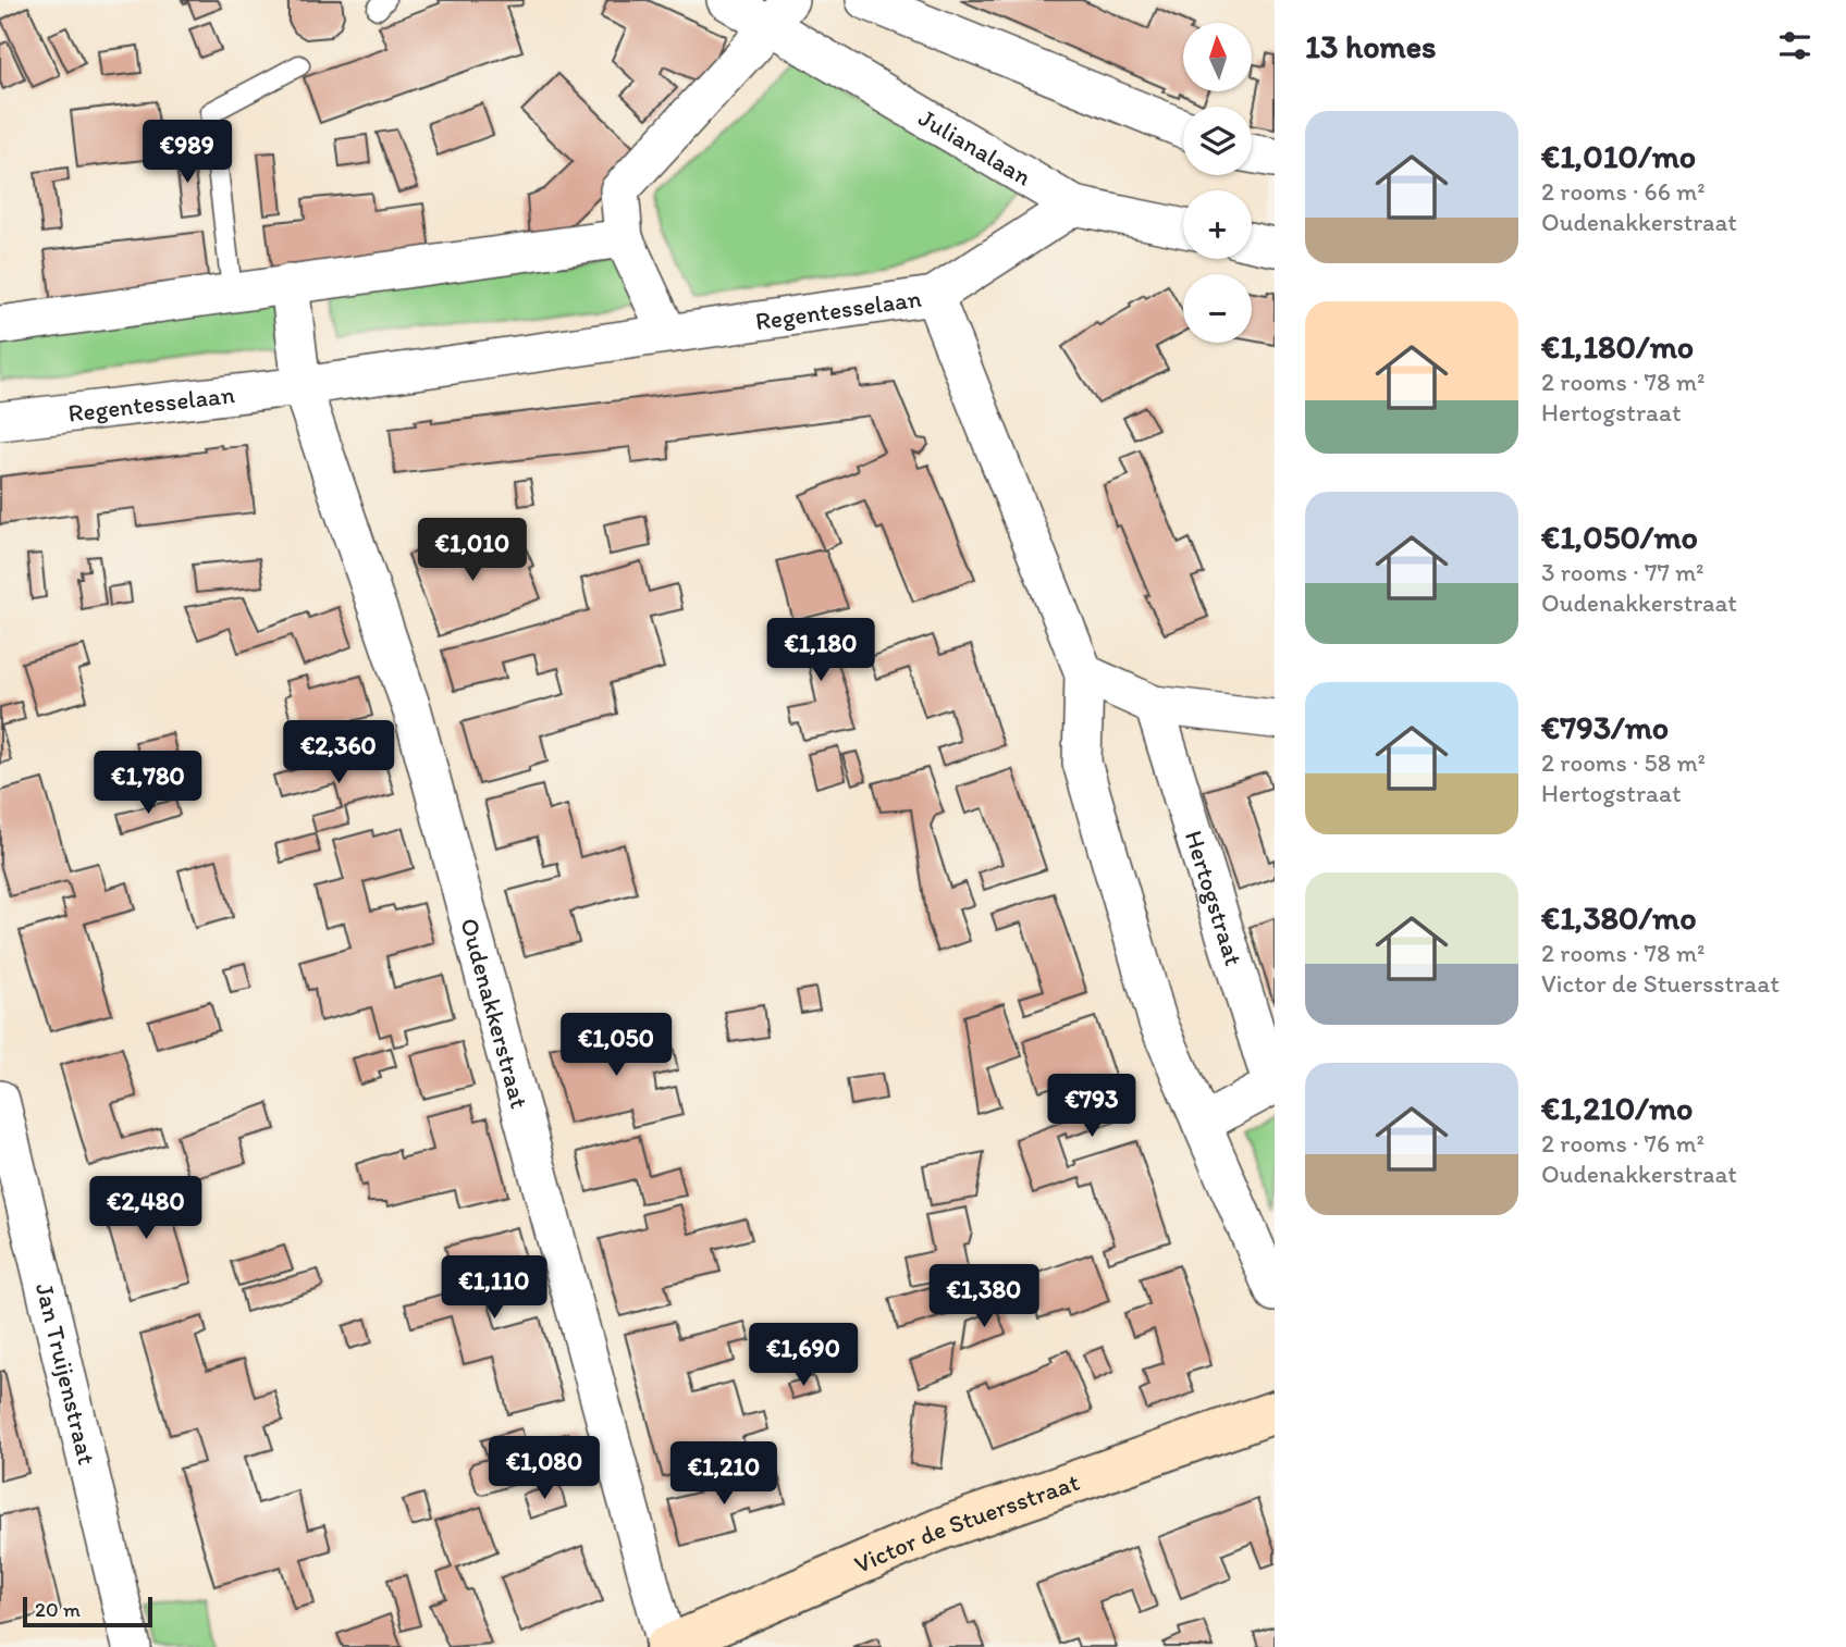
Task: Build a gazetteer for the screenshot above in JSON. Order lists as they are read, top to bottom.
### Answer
{
  "streets": {
    "street": [
      "Julianalaan",
      "Regentesselaan",
      "Hertogstraat",
      "Oudenakkerstraat",
      "Jan Truijenstraat",
      "Victor de Stuersstraat"
    ]
  },
  "crossings": [
    ["Julianalaan", "Regentesselaan"],
    ["Regentesselaan", "Oudenakkerstraat"],
    ["Oudenakkerstraat", "Victor de Stuersstraat"]
  ],
  "scale_bar": "20 m",
  "north": "top",
  "page": {
    "heading": "13 homes",
    "map_buttons": ["+", "−"],
    "list": [
      {
        "name": "€1,010/mo",
        "note": "2 rooms · 66 m² · Oudenakkerstraat"
      },
      {
        "name": "€1,180/mo",
        "note": "2 rooms · 78 m² · Hertogstraat"
      },
      {
        "name": "€1,050/mo",
        "note": "3 rooms · 77 m² · Oudenakkerstraat"
      },
      {
        "name": "€793/mo",
        "note": "2 rooms · 58 m² · Hertogstraat"
      },
      {
        "name": "€1,380/mo",
        "note": "2 rooms · 78 m² · Victor de Stuersstraat"
      },
      {
        "name": "€1,210/mo",
        "note": "2 rooms · 76 m² · Oudenakkerstraat"
      }
    ],
    "price": [
      "€989",
      "€1,010",
      "€1,180",
      "€2,360",
      "€1,780",
      "€1,050",
      "€793",
      "€2,480",
      "€1,110",
      "€1,380",
      "€1,690",
      "€1,080",
      "€1,210"
    ],
    "scale": "20 m"
  }
}
